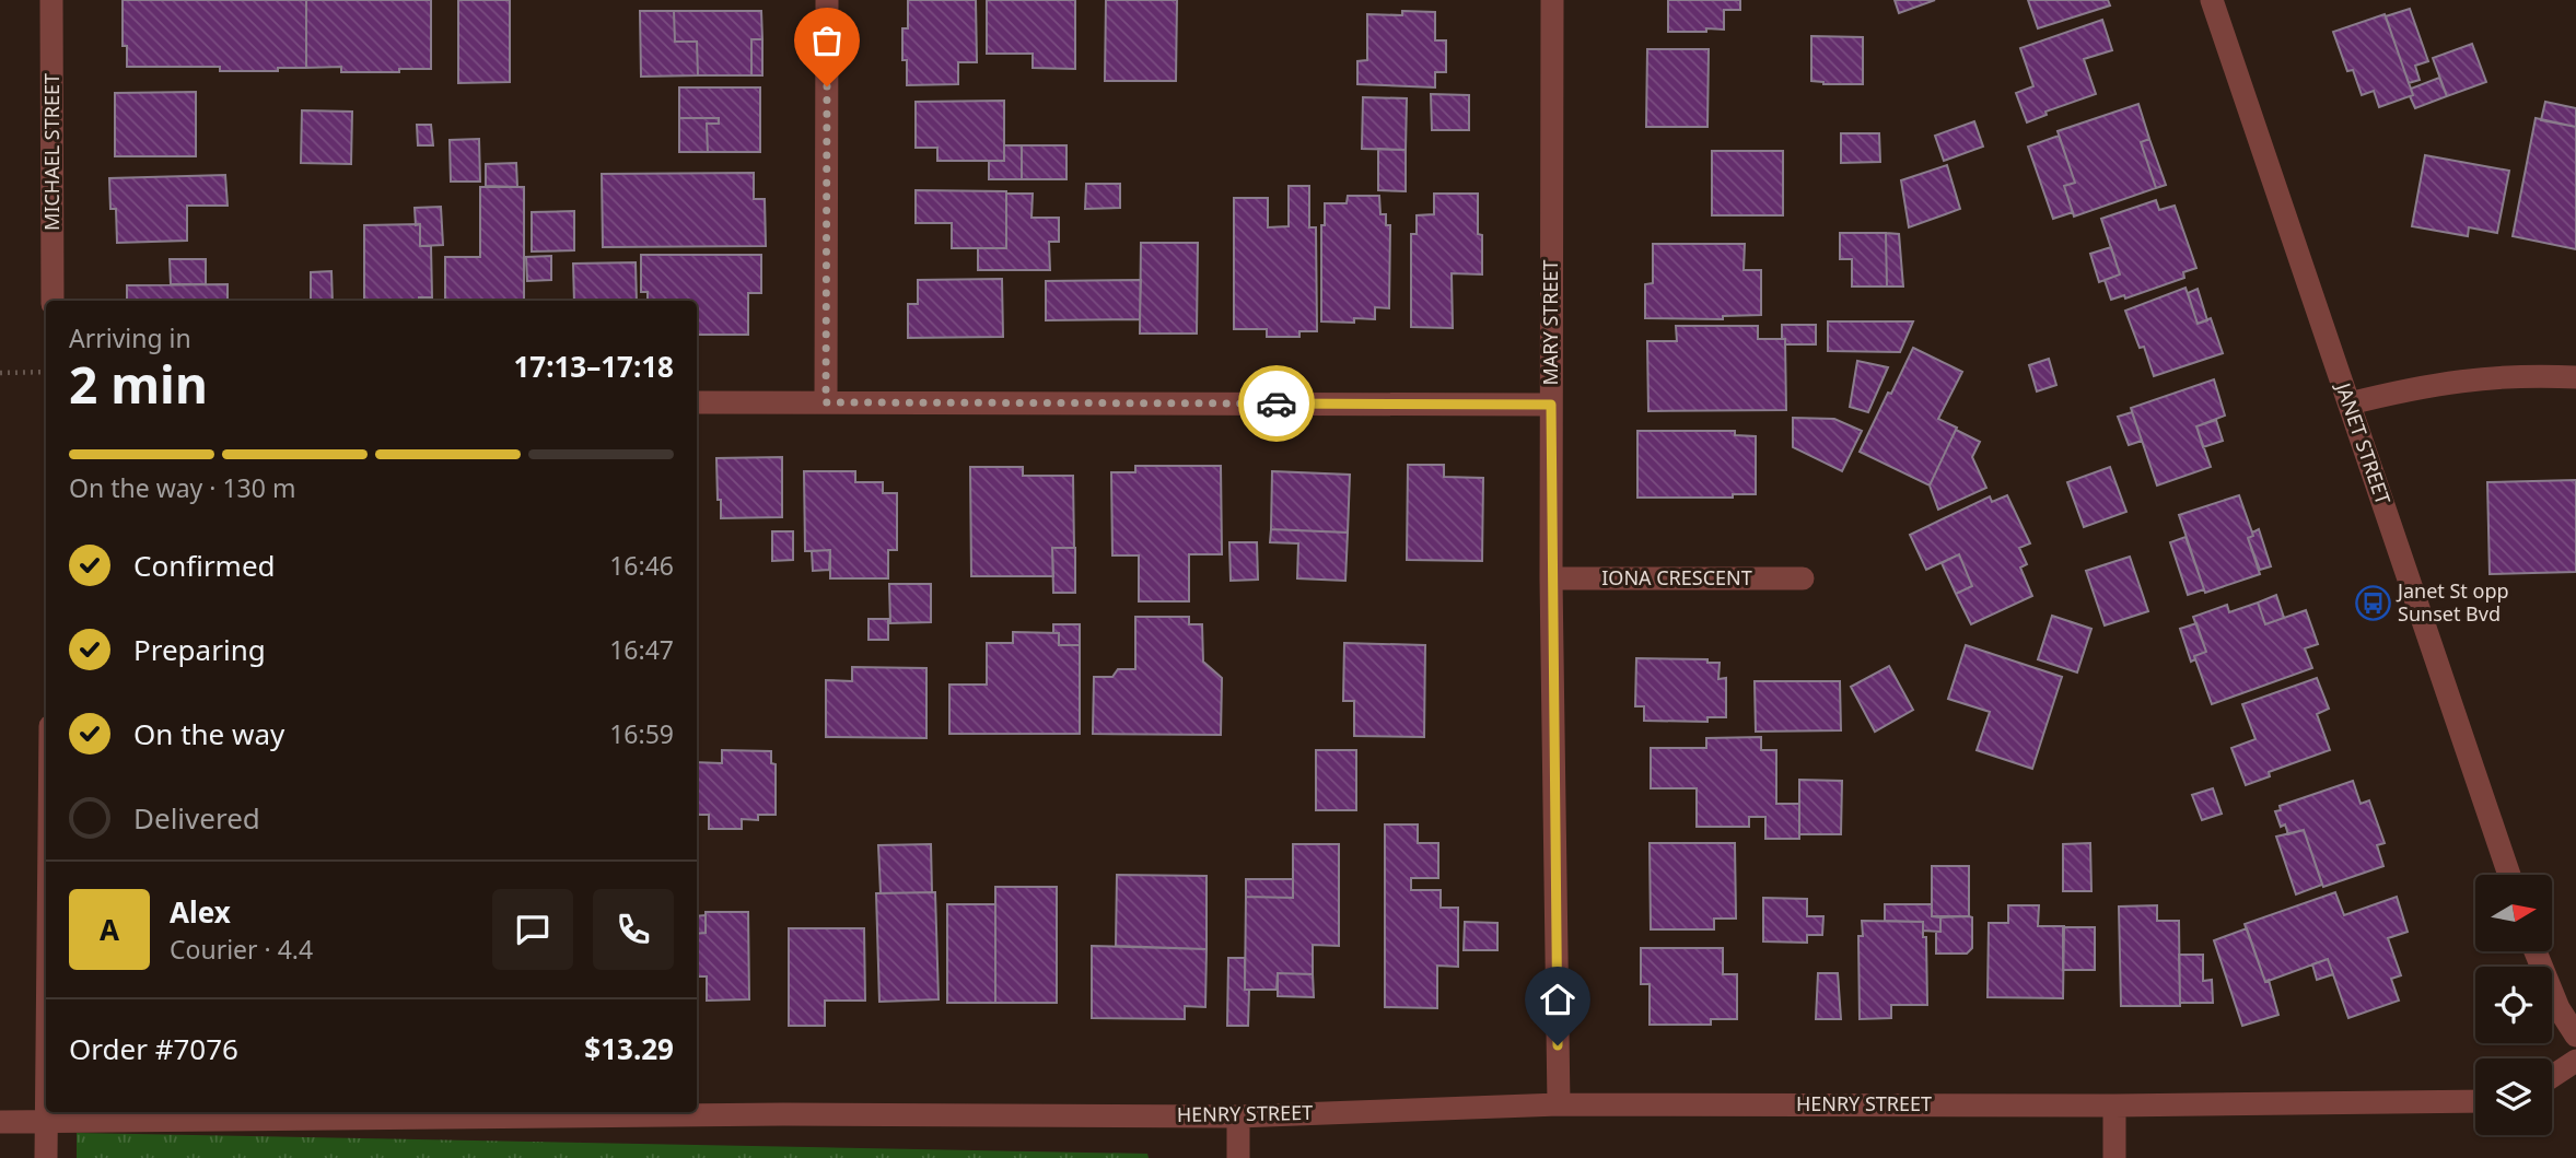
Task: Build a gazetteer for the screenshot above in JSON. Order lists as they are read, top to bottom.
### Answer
{
  "streets": {
    "street": [
      "MICHAEL STREET",
      "MARY STREET",
      "JANET STREET",
      "IONA CRESCENT",
      "HENRY STREET"
    ]
  },
  "crossings": [
    ["MARY STREET", "IONA CRESCENT"],
    ["MARY STREET", "HENRY STREET"]
  ],
  "places": {
    "bus stop": ["Janet St opp Sunset Bvd"]
  },
  "north": "right",
  "page": {
    "heading": ["2 min", "Arriving in", "17:13–17:18"],
    "panel": [
      "Alex",
      "Courier · 4.4",
      "Order #7076",
      "$13.29"
    ],
    "bar": "On the way · 130 m",
    "list": [
      ["Confirmed", "16:46"],
      ["Preparing", "16:47"],
      ["On the way", "16:59"],
      "Delivered"
    ],
    "round": "A"
  }
}
